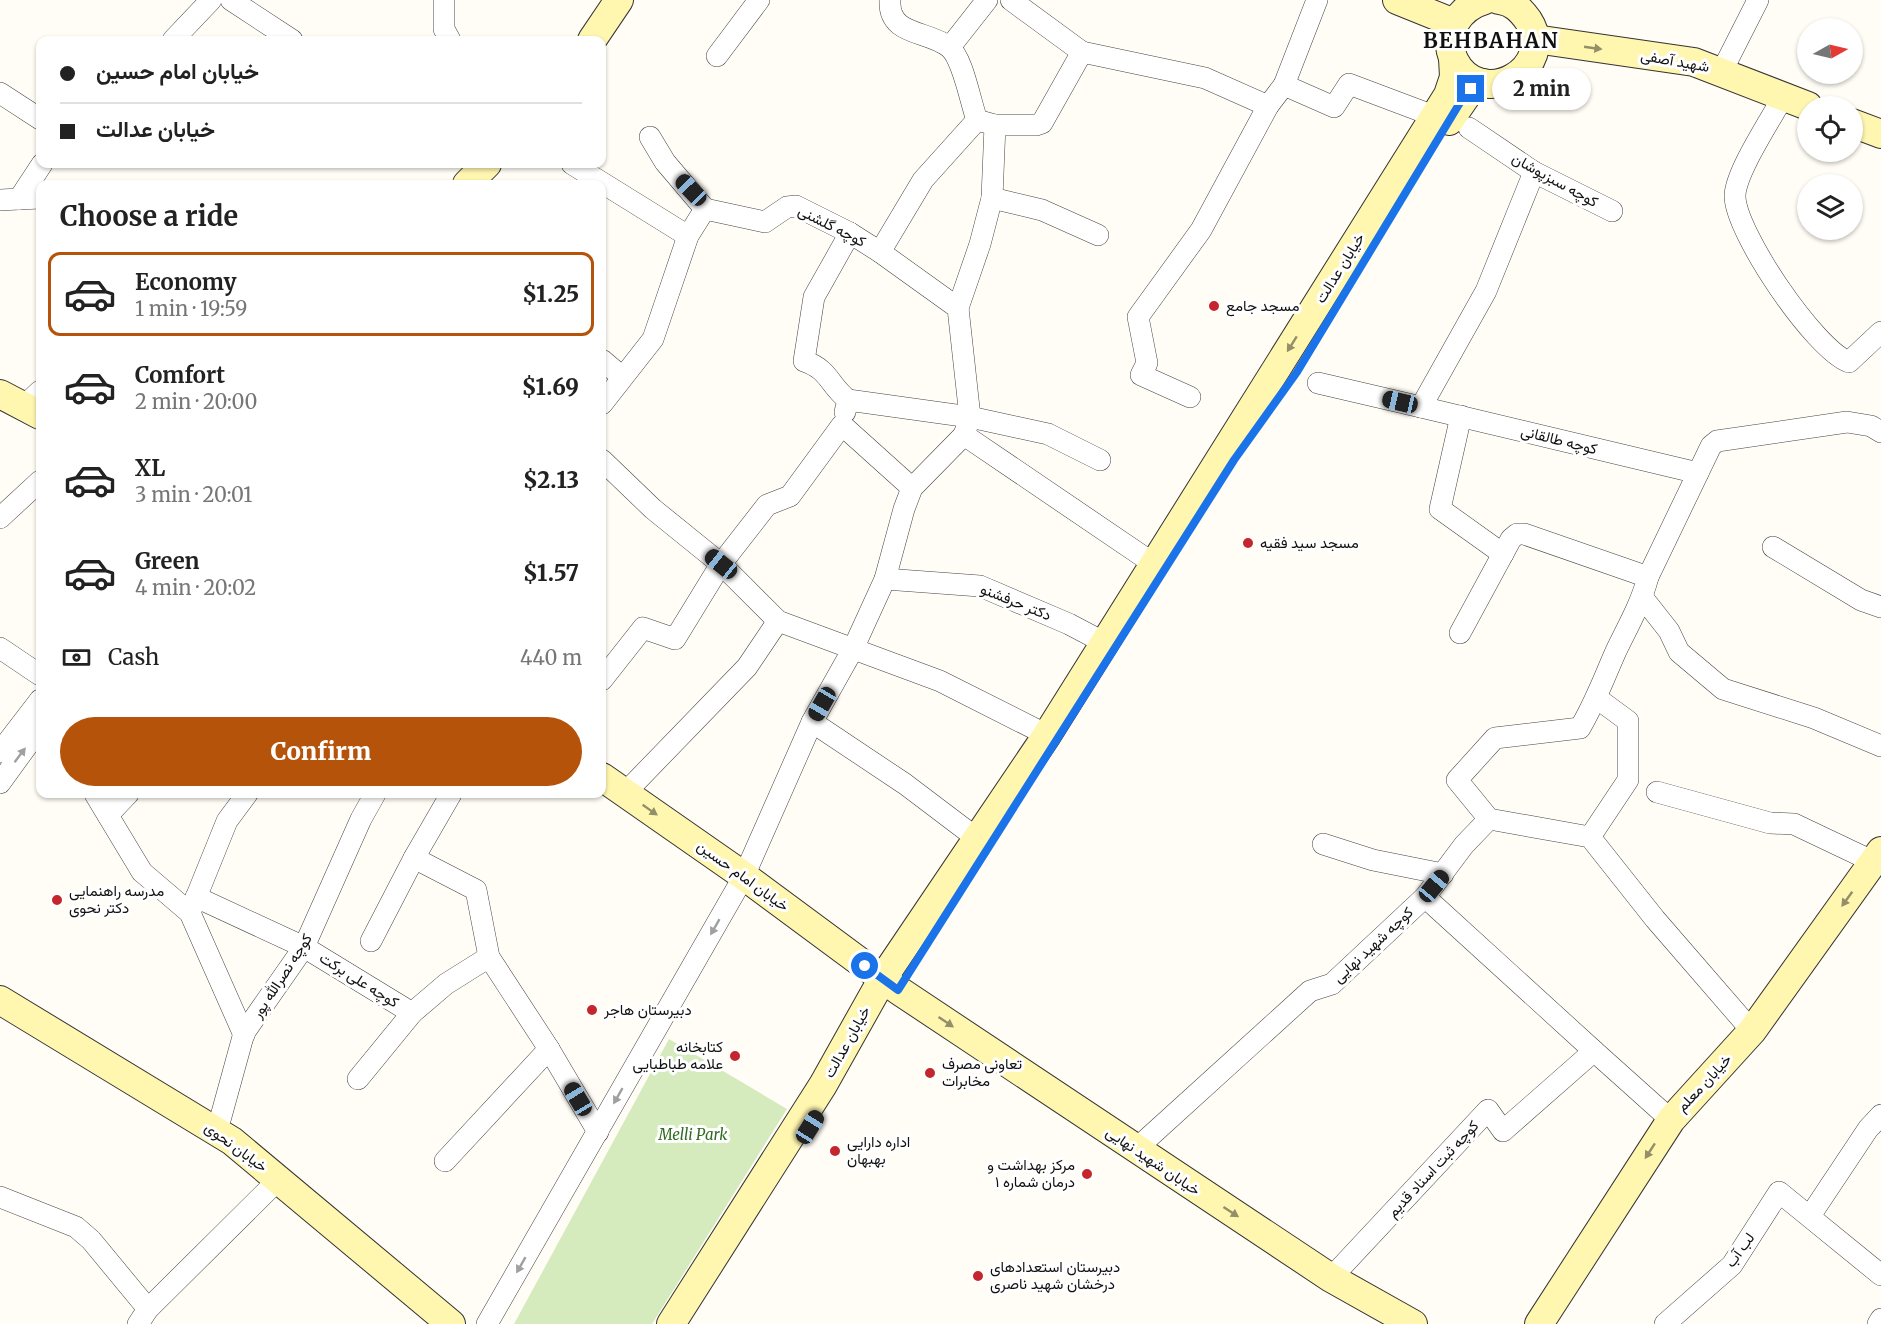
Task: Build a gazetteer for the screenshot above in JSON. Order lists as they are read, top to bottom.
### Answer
{
  "streets": {
    "main road": [
      "شهید آصفی",
      "خیابان عدالت",
      "خیابان امام حسین",
      "خیابان معلم",
      "خیابان نحوی",
      "خیابان شهید نهایی"
    ],
    "street": [
      "کوچه سبزپوشان",
      "کوچه گلشنی",
      "کوچه طالقانی",
      "دکتر حرفشنو",
      "کوچه شهید نهایی",
      "کوچه نصرالله پور",
      "کوچه علی برکت",
      "کوچه ثبت اسناد قدیم",
      "لب آب"
    ]
  },
  "crossings": [
    ["خیابان عدالت", "دکتر حرفشنو"],
    ["خیابان عدالت", "خیابان امام حسین"],
    ["خیابان عدالت", "خیابان شهید نهایی"],
    ["خیابان امام حسین", "خیابان شهید نهایی"],
    ["کوچه شهید نهایی", "خیابان شهید نهایی"],
    ["کوچه نصرالله پور", "کوچه علی برکت"],
    ["کوچه نصرالله پور", "خیابان نحوی"],
    ["خیابان شهید نهایی", "کوچه ثبت اسناد قدیم"]
  ],
  "one_way": [
    "شهید آصفی",
    "خیابان امام حسین",
    "خیابان معلم",
    "خیابان شهید نهایی"
  ],
  "districts": ["BEHBAHAN"],
  "parks": ["Melli Park"],
  "places": [
    "مسجد جامع",
    "مسجد سید فقیه",
    "مدرسه راهنمایی دکتر نحوی",
    "دبیرستان هاجر",
    "کتابخانه علامه طباطبایی",
    "تعاونی مصرف مخابرات",
    "اداره دارایی بهبهان",
    "مرکز بهداشت و درمان شماره ۱",
    "دبیرستان استعدادهای درخشان شهید ناصری"
  ],
  "north": "right",
  "page": {
    "banner": ["خیابان امام حسین", "خیابان عدالت"],
    "bubble": "2 min",
    "heading": "Choose a ride",
    "list": [
      {
        "name": "Economy",
        "note": "1 min · 19:59",
        "value": "$1.25"
      },
      {
        "name": "Comfort",
        "note": "2 min · 20:00",
        "value": "$1.69"
      },
      {
        "name": "XL",
        "note": "3 min · 20:01",
        "value": "$2.13"
      },
      {
        "name": "Green",
        "note": "4 min · 20:02",
        "value": "$1.57"
      }
    ],
    "pay": ["Cash", "440 m"],
    "buttons": "Confirm"
  }
}
